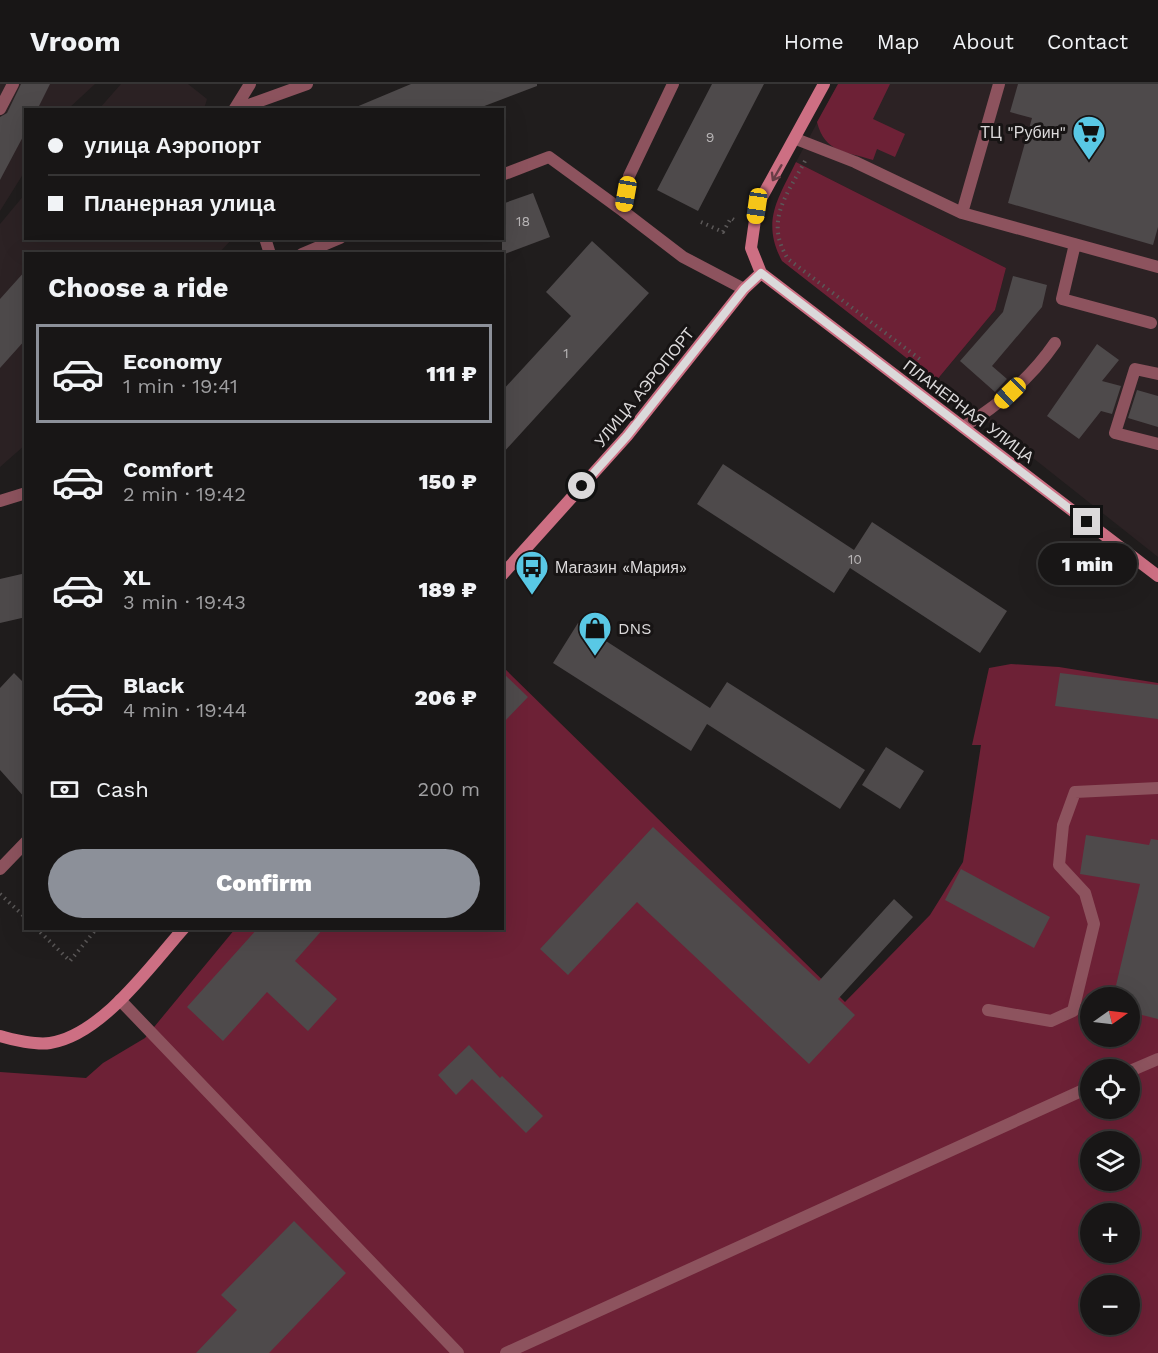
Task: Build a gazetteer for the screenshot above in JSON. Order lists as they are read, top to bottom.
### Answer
{
  "streets": {
    "main road": ["УЛИЦА АЭРОПОРТ", "ПЛАНЕРНАЯ УЛИЦА"]
  },
  "crossings": [
    ["УЛИЦА АЭРОПОРТ", "ПЛАНЕРНАЯ УЛИЦА"]
  ],
  "places": {
    "supermarket": ["ТЦ \"Рубин\""],
    "bus stop": ["Магазин «Мария»"],
    "shop": ["DNS"]
  },
  "house_numbers": [
    "9",
    "18",
    "1",
    "10"
  ],
  "north": "right",
  "page": {
    "header": "Vroom",
    "nav": [
      "Home",
      "Map",
      "About",
      "Contact"
    ],
    "banner": ["улица Аэропорт", "Планерная улица"],
    "heading": "Choose a ride",
    "list": [
      {
        "name": "Economy",
        "note": "1 min · 19:41",
        "value": "111 ₽"
      },
      {
        "name": "Comfort",
        "note": "2 min · 19:42",
        "value": "150 ₽"
      },
      {
        "name": "XL",
        "note": "3 min · 19:43",
        "value": "189 ₽"
      },
      {
        "name": "Black",
        "note": "4 min · 19:44",
        "value": "206 ₽"
      }
    ],
    "bubble": "1 min",
    "pay": ["Cash", "200 m"],
    "buttons": "Confirm",
    "map_buttons": ["+", "−"]
  }
}
